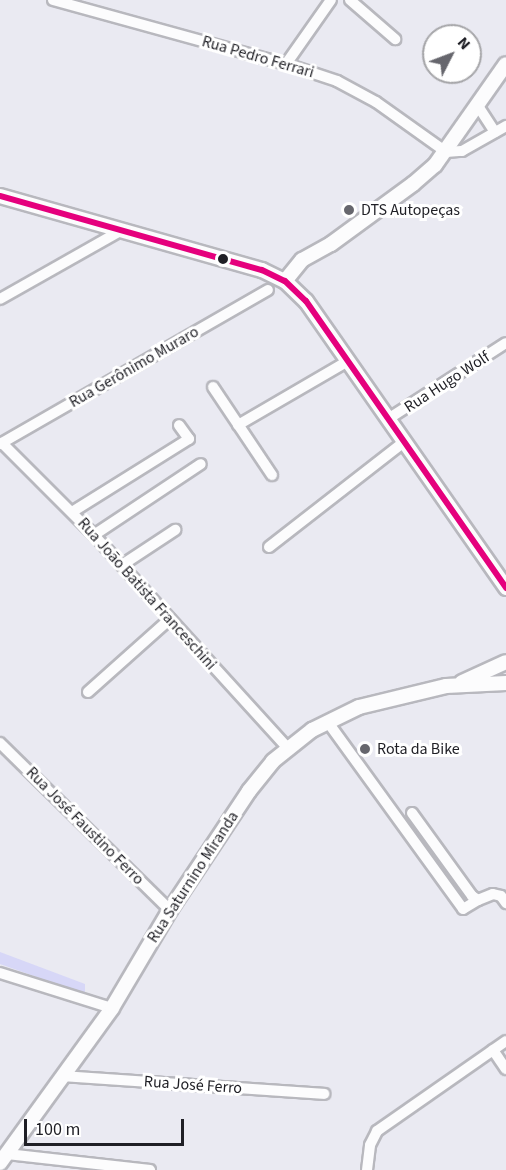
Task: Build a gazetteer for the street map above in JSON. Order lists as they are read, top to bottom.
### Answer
{
  "streets": {
    "street": [
      "Rua Pedro Ferrari",
      "Rua Gerônimo Muraro",
      "Rua Hugo Wolf",
      "Rua João Batista Franceschini",
      "Rua José Faustino Ferro",
      "Rua Saturnino Miranda",
      "Rua José Ferro"
    ]
  },
  "crossings": [
    ["Rua Gerônimo Muraro", "Rua João Batista Franceschini"],
    ["Rua João Batista Franceschini", "Rua Saturnino Miranda"],
    ["Rua José Faustino Ferro", "Rua Saturnino Miranda"],
    ["Rua Saturnino Miranda", "Rua José Ferro"]
  ],
  "places": ["DTS Autopeças", "Rota da Bike"],
  "scale_bar": "100 m",
  "north": "top right"
}
